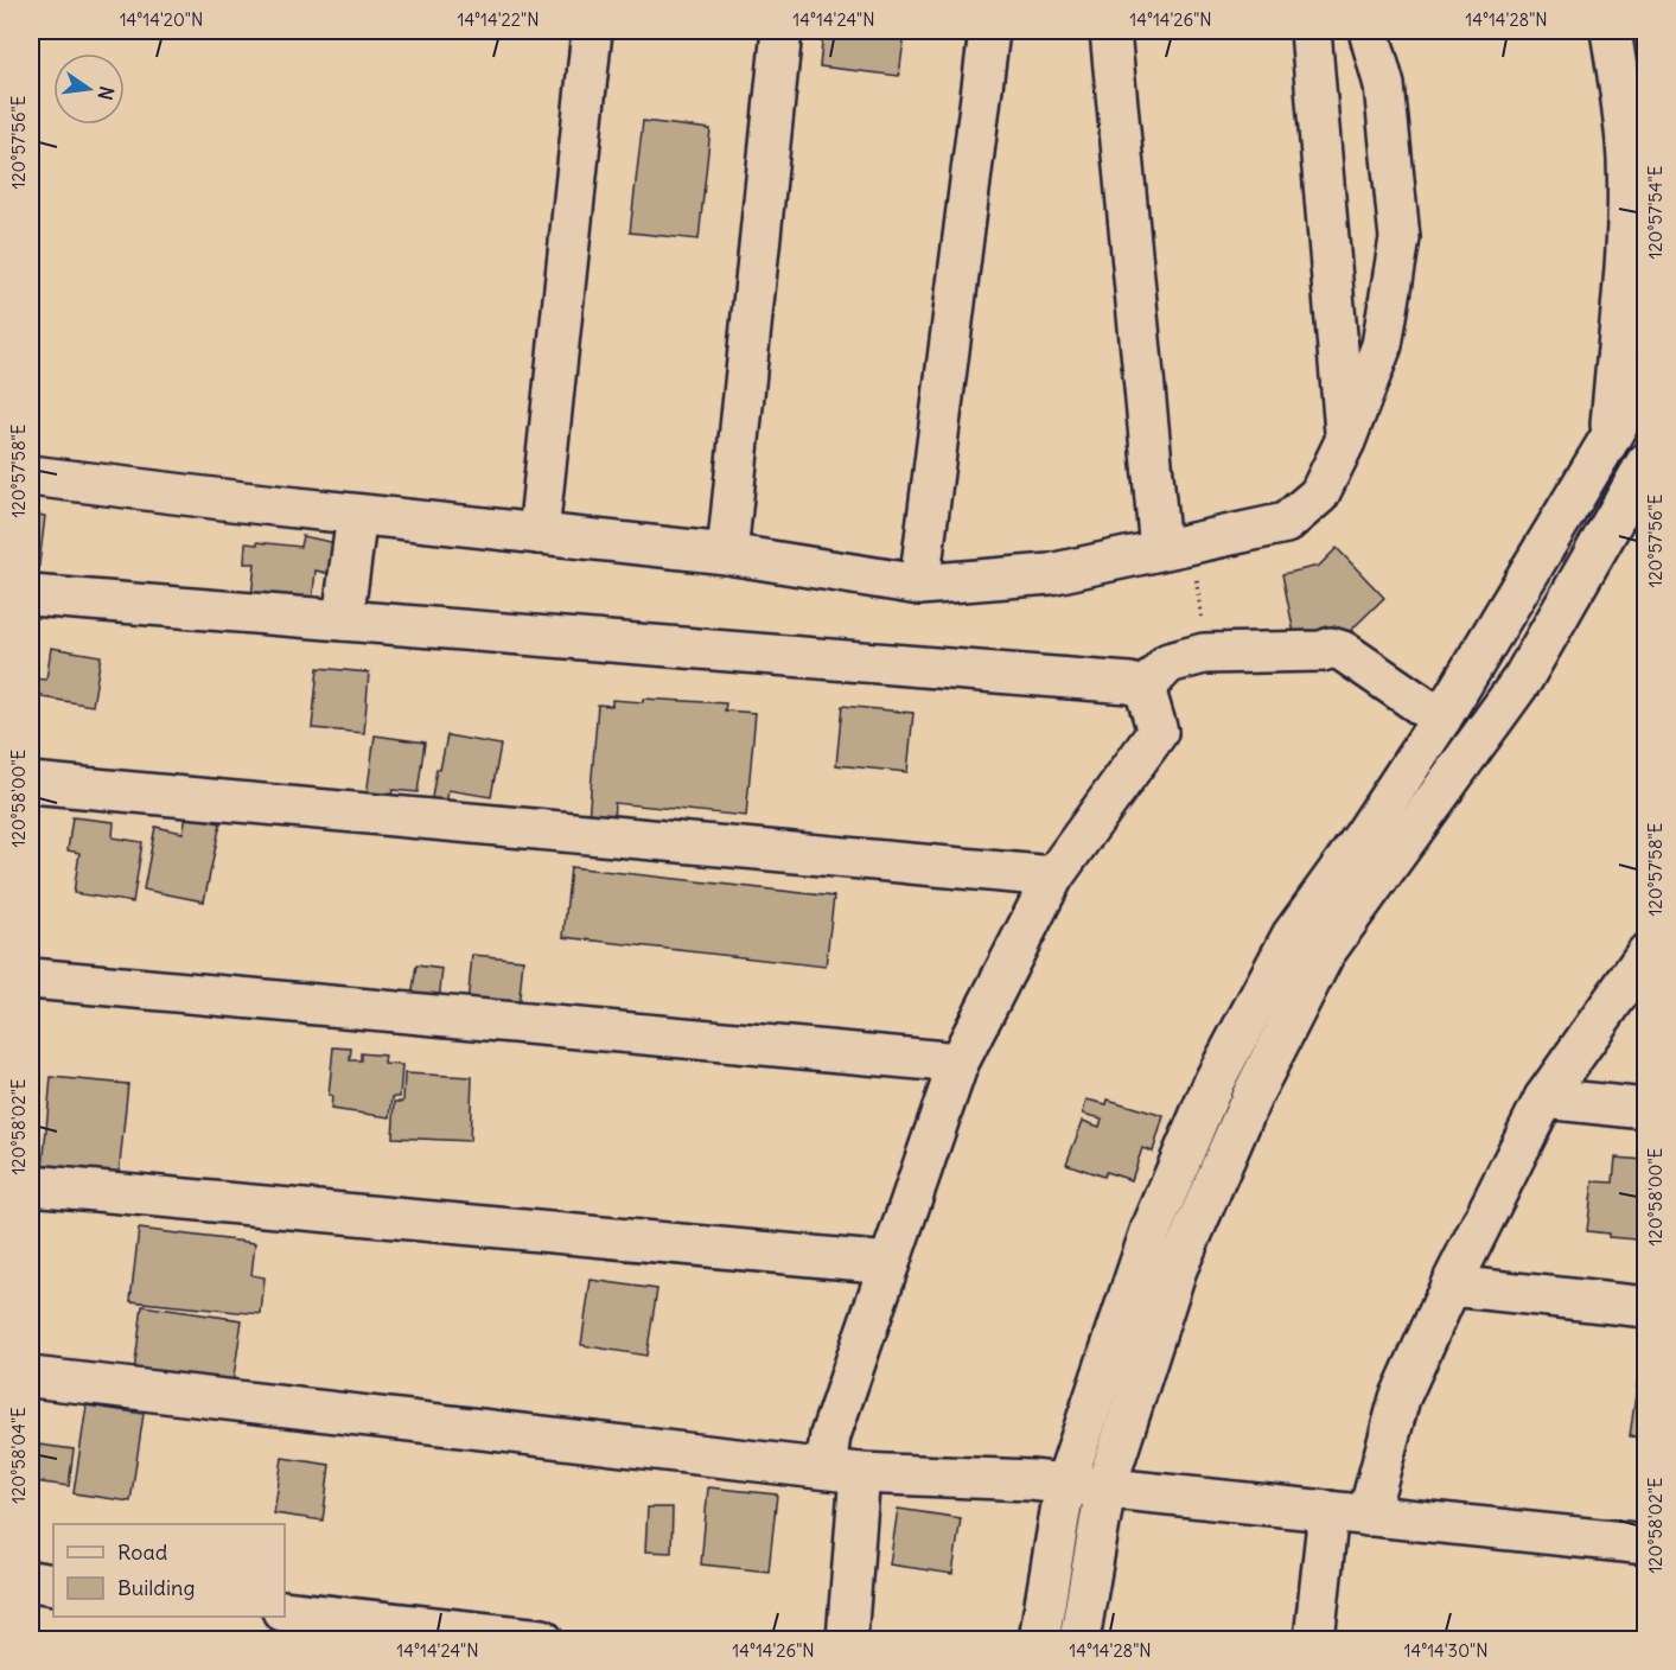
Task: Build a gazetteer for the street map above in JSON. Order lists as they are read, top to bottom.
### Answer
{
  "legend": ["Road", "Building"],
  "north": "right",
  "coordinates": [
    "14°14'20\"N",
    "14°14'22\"N",
    "14°14'24\"N",
    "14°14'26\"N",
    "14°14'28\"N",
    "120°57'56\"E",
    "120°57'54\"E",
    "120°57'58\"E",
    "120°58'00\"E",
    "120°58'02\"E",
    "120°58'04\"E",
    "14°14'30\"N"
  ]
}
